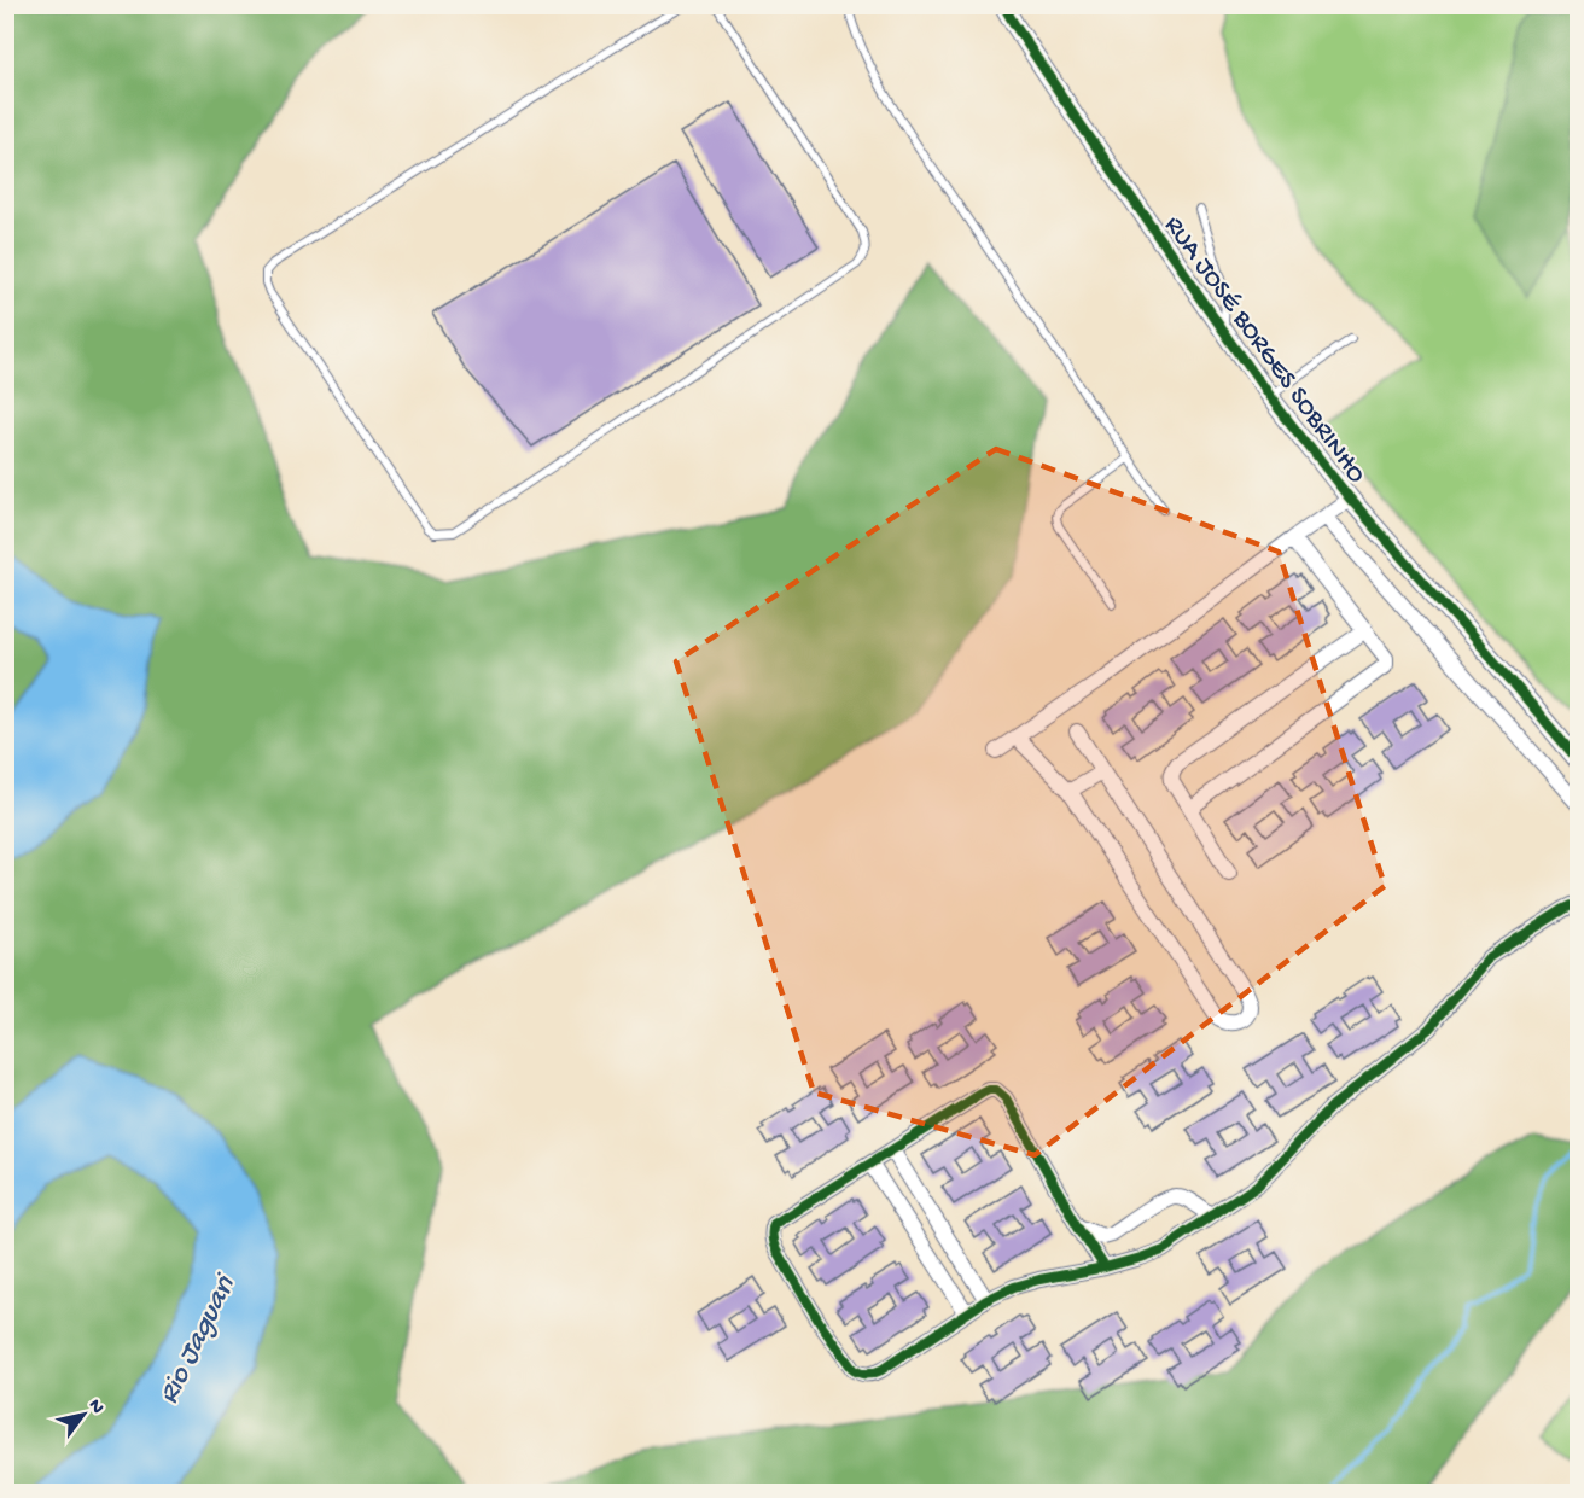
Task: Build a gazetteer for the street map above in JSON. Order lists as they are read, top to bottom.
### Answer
{
  "streets": {
    "street": ["RUA JOSÉ BORGES SOBRINHO"]
  },
  "water": ["Rio Jaguari"],
  "north": "top right"
}
